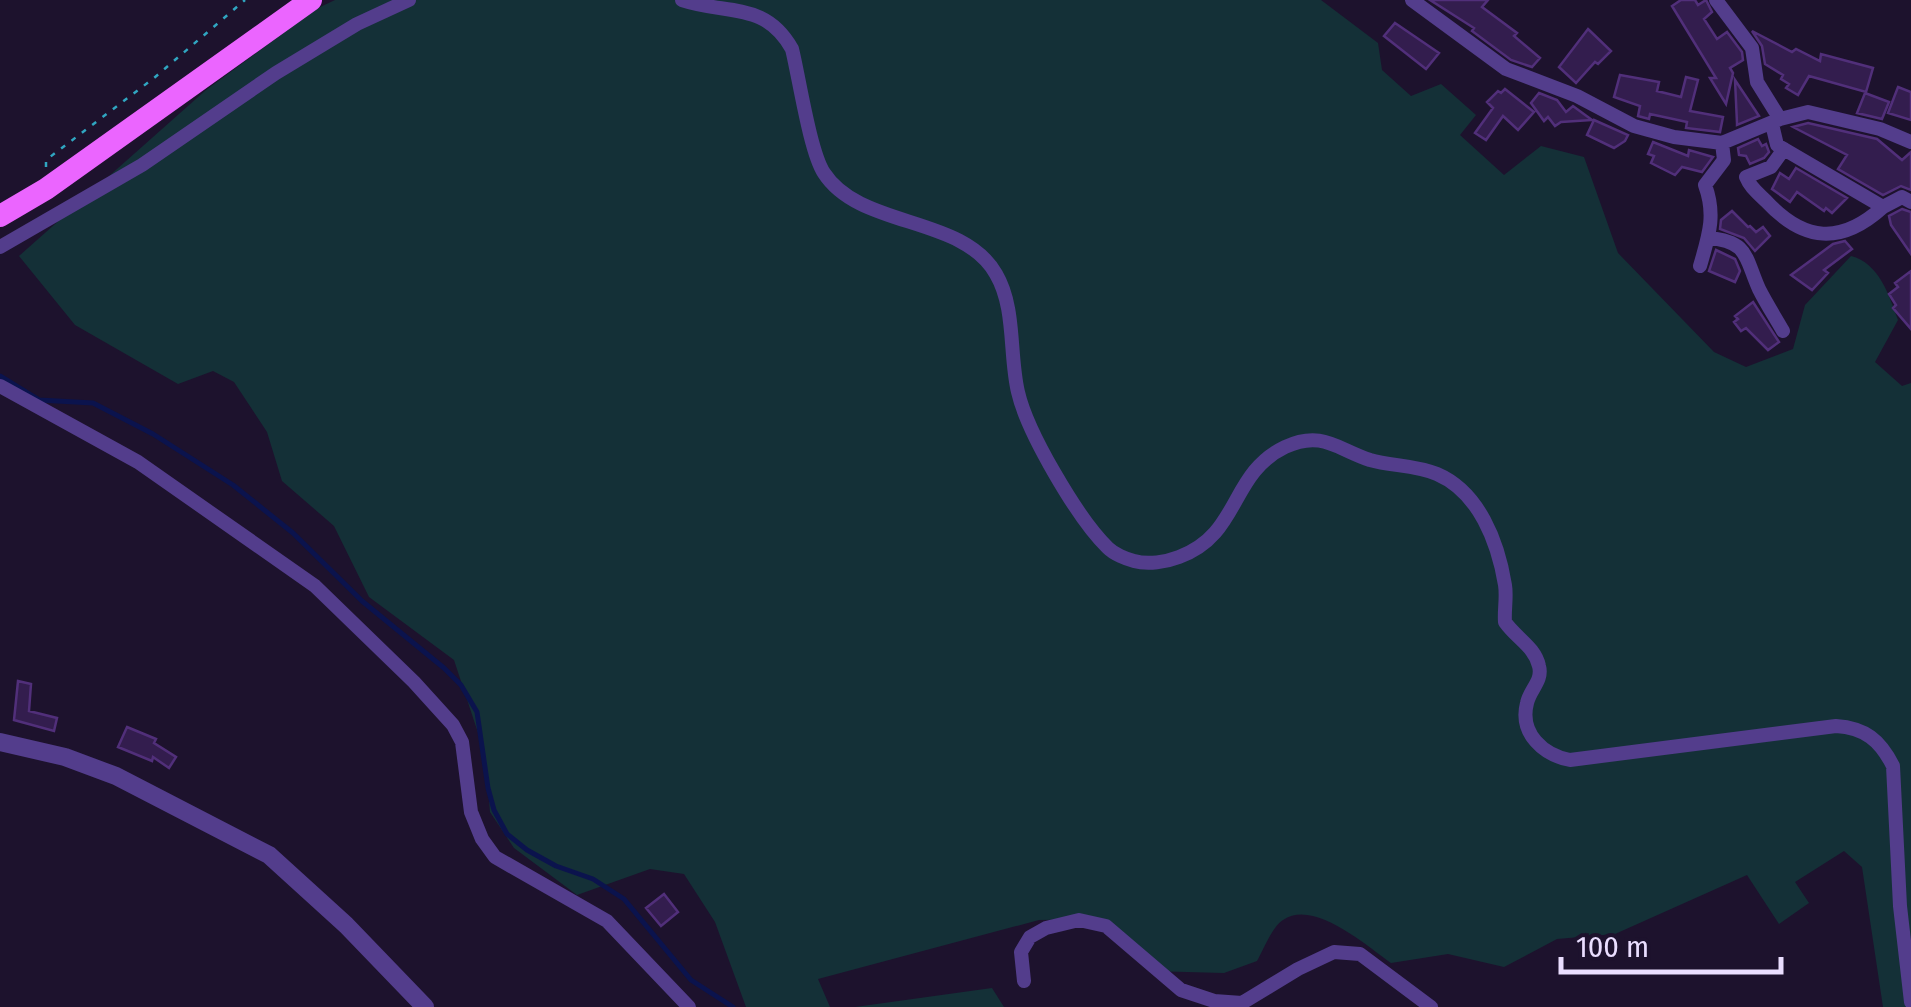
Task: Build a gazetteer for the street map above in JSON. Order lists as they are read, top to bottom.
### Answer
{
  "scale_bar": "100 m"
}
